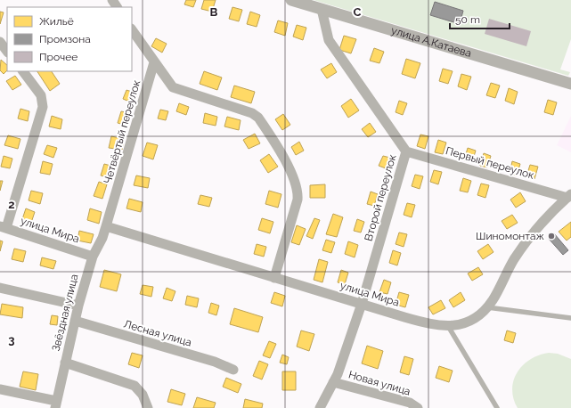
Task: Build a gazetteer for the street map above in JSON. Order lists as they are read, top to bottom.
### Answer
{
  "streets": {
    "street": [
      "улица А.Катаева",
      "Четвёртый переулок",
      "Первый переулок",
      "Второй переулок",
      "улица Мира",
      "Звёздная улица",
      "Лесная улица",
      "Новая улица"
    ]
  },
  "crossings": [
    ["улица А.Катаева", "Второй переулок"],
    ["Четвёртый переулок", "улица Мира"],
    ["Четвёртый переулок", "Звёздная улица"],
    ["Первый переулок", "Второй переулок"],
    ["Первый переулок", "улица Мира"],
    ["Второй переулок", "улица Мира"],
    ["Второй переулок", "Новая улица"],
    ["улица Мира", "Звёздная улица"],
    ["Звёздная улица", "Лесная улица"]
  ],
  "places": ["Шиномонтаж"],
  "legend": ["Жильё", "Промзона", "Прочее"],
  "scale_bar": "50 m",
  "grid": {
    "columns": ["B", "C"],
    "rows": ["2", "3"]
  }
}
